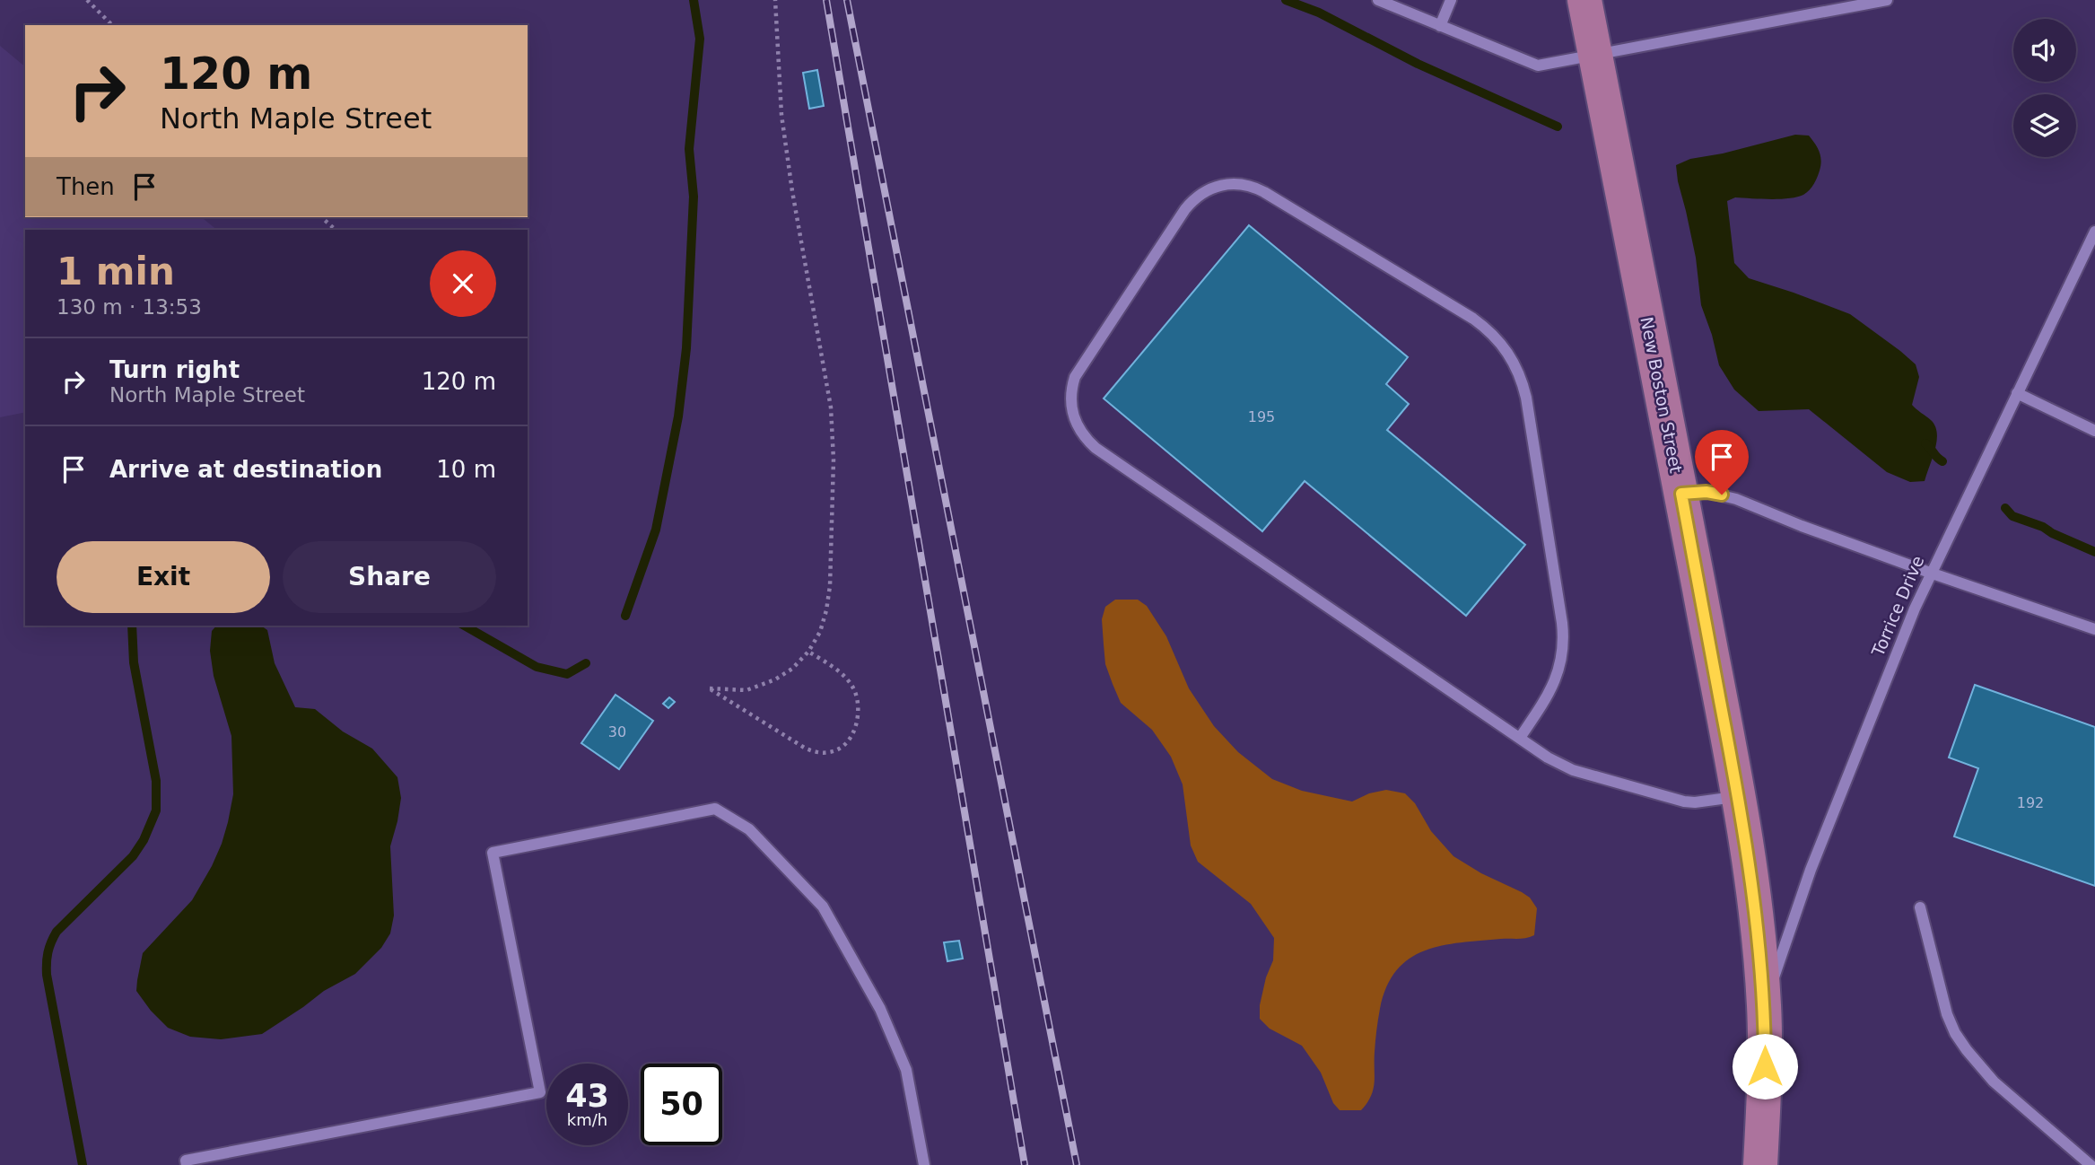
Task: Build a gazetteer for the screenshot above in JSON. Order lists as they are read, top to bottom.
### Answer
{
  "streets": {
    "main road": ["New Boston Street"],
    "street": ["Torrice Drive"]
  },
  "crossings": [
    ["New Boston Street", "Torrice Drive"]
  ],
  "house_numbers": ["195", "30", "192"],
  "page": {
    "turn": ["120 m", "North Maple Street"],
    "then": "Then",
    "heading": ["1 min", "130 m · 13:53"],
    "list": [
      {
        "name": "Turn right",
        "note": "North Maple Street",
        "value": "120 m"
      },
      {
        "name": "Arrive at destination",
        "value": "10 m"
      }
    ],
    "buttons": ["Exit", "Share"],
    "speed": "43 km/h",
    "limit": "50"
  }
}
